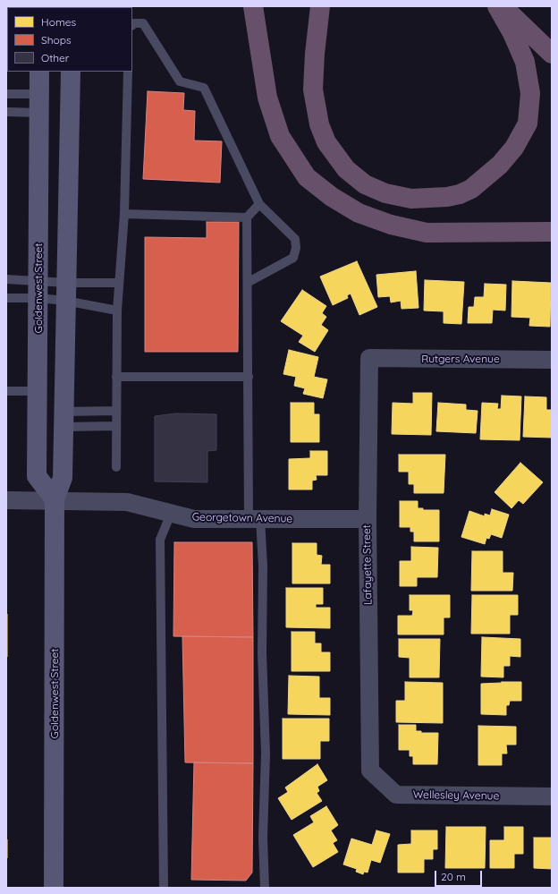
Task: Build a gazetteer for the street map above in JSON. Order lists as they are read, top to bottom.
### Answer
{
  "streets": {
    "main road": ["Goldenwest Street"],
    "street": [
      "Rutgers Avenue",
      "Georgetown Avenue",
      "Lafayette Street",
      "Wellesley Avenue"
    ]
  },
  "crossings": [
    ["Goldenwest Street", "Georgetown Avenue"],
    ["Rutgers Avenue", "Lafayette Street"],
    ["Georgetown Avenue", "Lafayette Street"],
    ["Lafayette Street", "Wellesley Avenue"]
  ],
  "legend": ["Homes", "Shops", "Other"],
  "scale_bar": "20 m"
}
